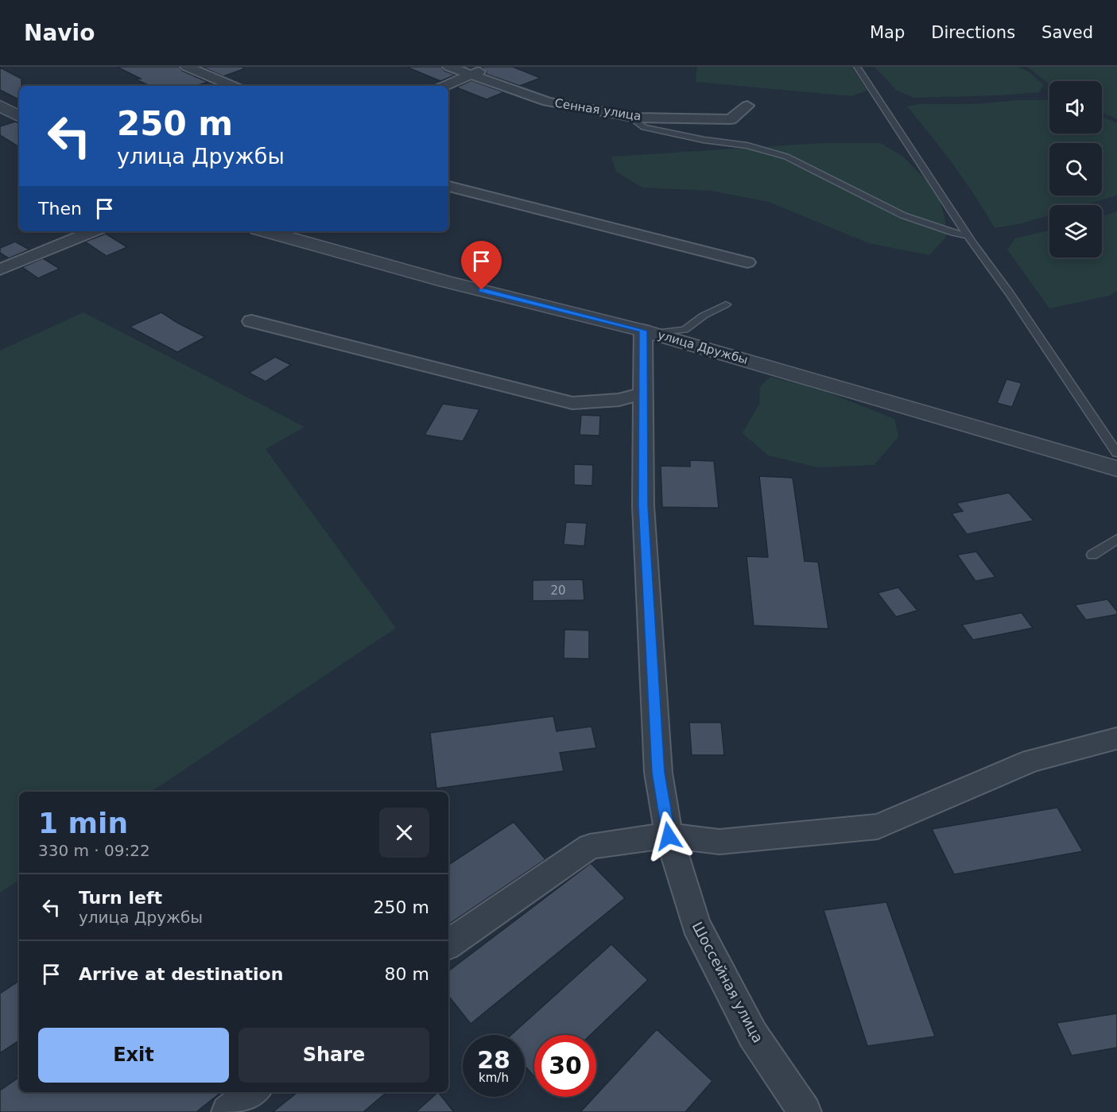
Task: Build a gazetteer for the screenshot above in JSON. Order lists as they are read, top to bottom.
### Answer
{
  "streets": {
    "street": ["Сенная улица", "улица Дружбы", "Шоссейная улица"]
  },
  "crossings": [
    ["улица Дружбы", "Шоссейная улица"]
  ],
  "house_numbers": ["20"],
  "page": {
    "header": "Navio",
    "nav": ["Map", "Directions", "Saved"],
    "turn": ["250 m", "улица Дружбы"],
    "then": "Then",
    "heading": ["1 min", "330 m · 09:22"],
    "list": [
      {
        "name": "Turn left",
        "note": "улица Дружбы",
        "value": "250 m"
      },
      {
        "name": "Arrive at destination",
        "value": "80 m"
      }
    ],
    "buttons": ["Exit", "Share"],
    "speed": "28 km/h",
    "limit": "30"
  }
}
